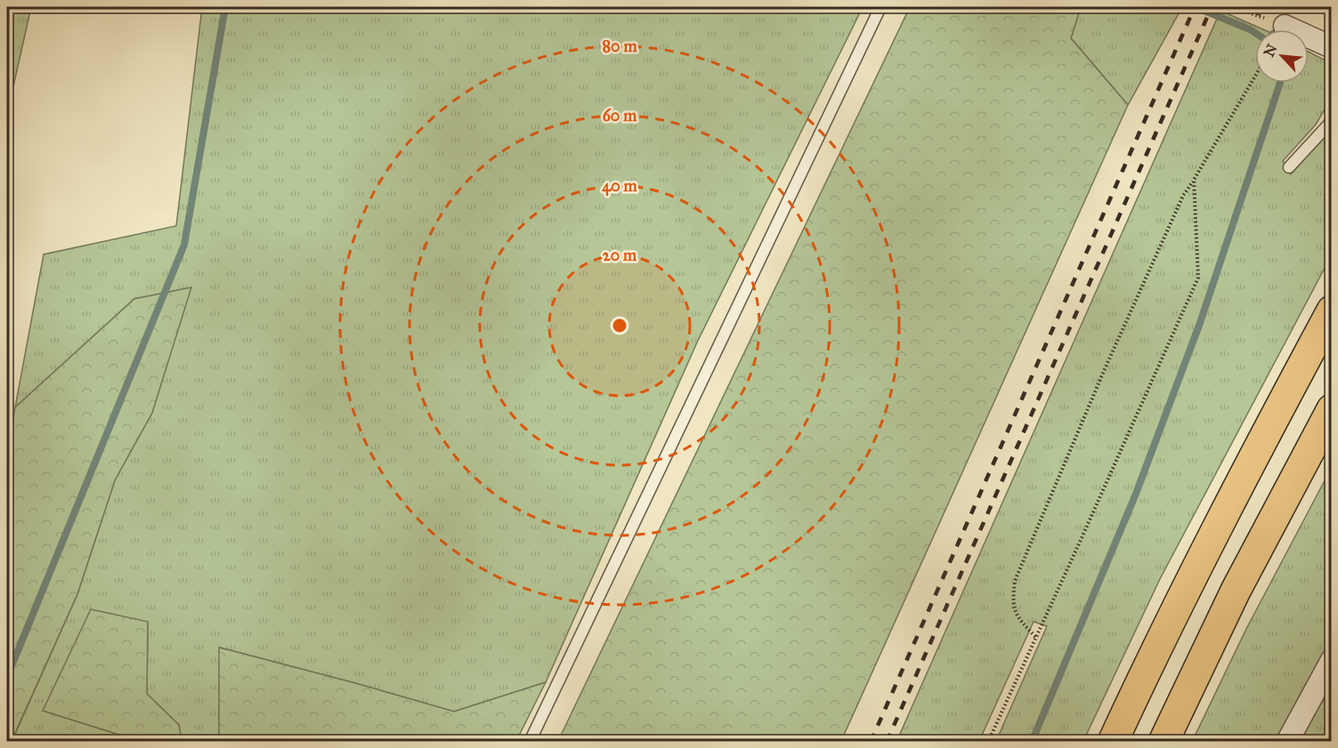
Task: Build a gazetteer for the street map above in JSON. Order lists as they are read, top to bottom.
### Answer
{
  "north": "top left",
  "rings": [
    "80 m",
    "60 m",
    "40 m",
    "20 m"
  ]
}
